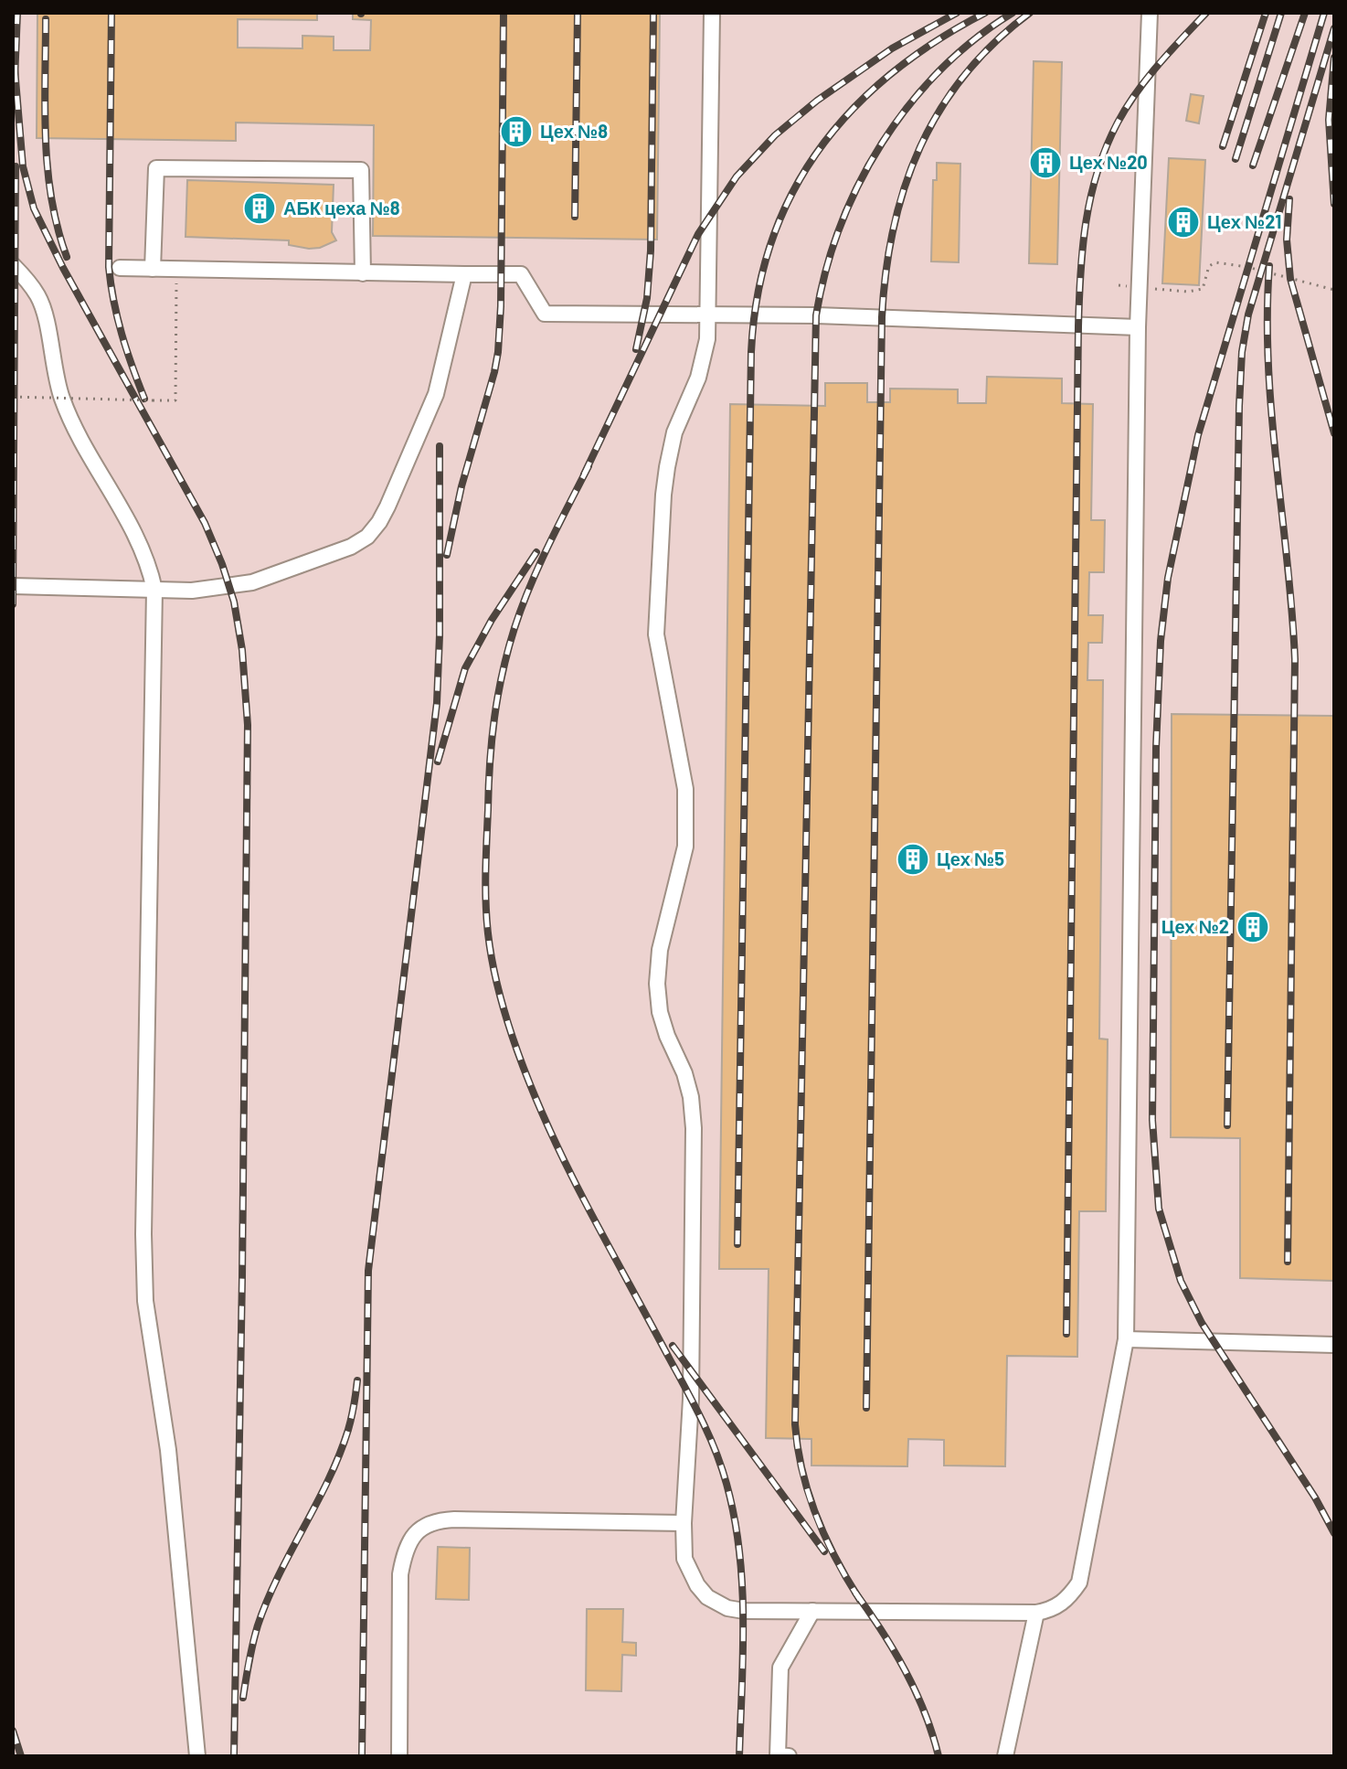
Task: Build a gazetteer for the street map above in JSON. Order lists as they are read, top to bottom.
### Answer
{
  "places": {
    "building": [
      "Цех №8",
      "Цех №20",
      "АБК цеха №8",
      "Цех №21",
      "Цех №5",
      "Цех №2"
    ]
  }
}
